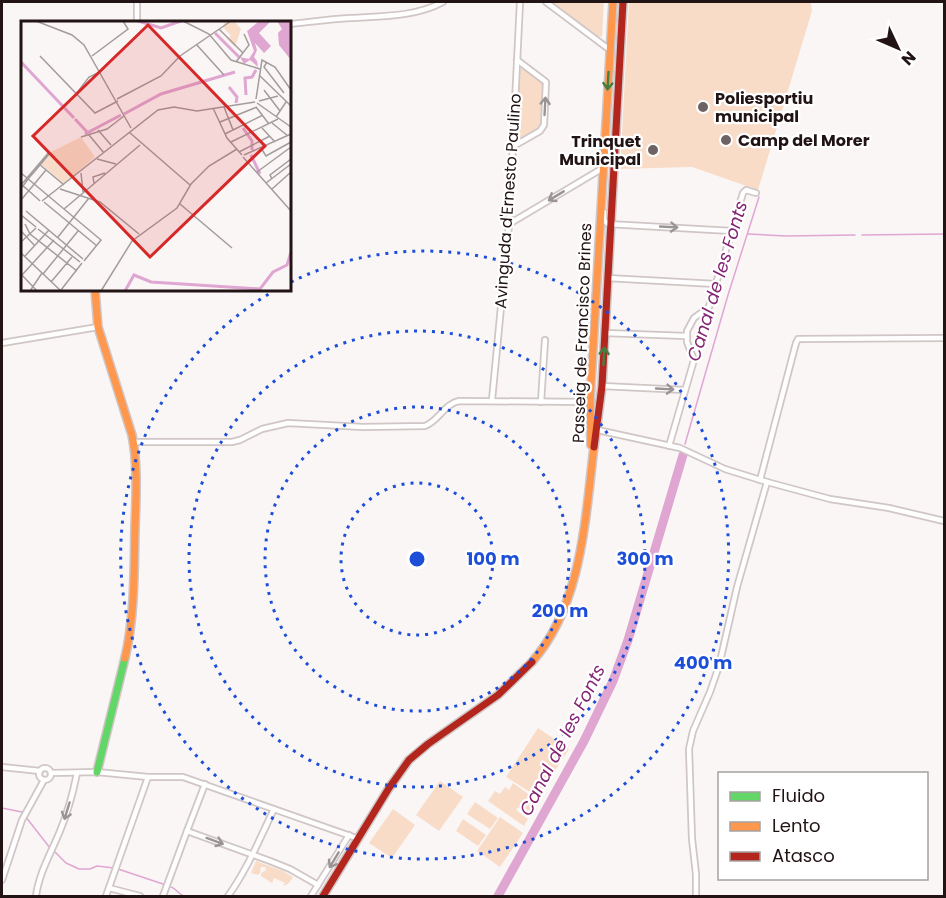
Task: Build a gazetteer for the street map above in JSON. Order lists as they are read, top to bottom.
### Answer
{
  "streets": {
    "street": ["Avinguda d'Ernesto Paulino", "Passeig de Francisco Brines"]
  },
  "water": ["Canal de les Fonts"],
  "places": ["Poliesportiu municipal", "Camp del Morer", "Trinquet Municipal"],
  "legend": ["Fluido", "Lento", "Atasco"],
  "north": "bottom right",
  "rings": [
    "100 m",
    "300 m",
    "200 m",
    "400 m"
  ]
}
